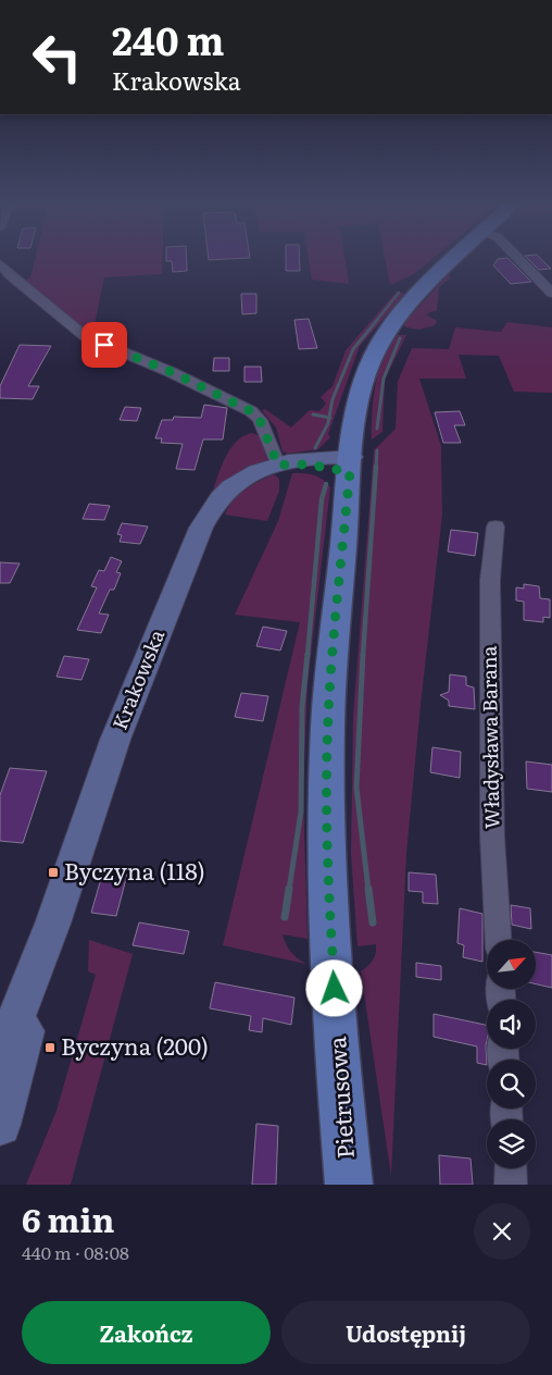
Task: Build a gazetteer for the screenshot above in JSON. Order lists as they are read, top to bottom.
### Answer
{
  "streets": {
    "main road": ["Pietrusowa"],
    "street": ["Krakowska", "Władysława Barana"]
  },
  "crossings": [
    ["Krakowska", "Pietrusowa"]
  ],
  "places": {
    "transit": ["Byczyna (118)", "Byczyna (200)"]
  },
  "north": "top right",
  "page": {
    "turn": ["240 m", "Krakowska"],
    "heading": ["6 min", "440 m · 08:08"],
    "buttons": ["Zakończ", "Udostępnij"]
  }
}
